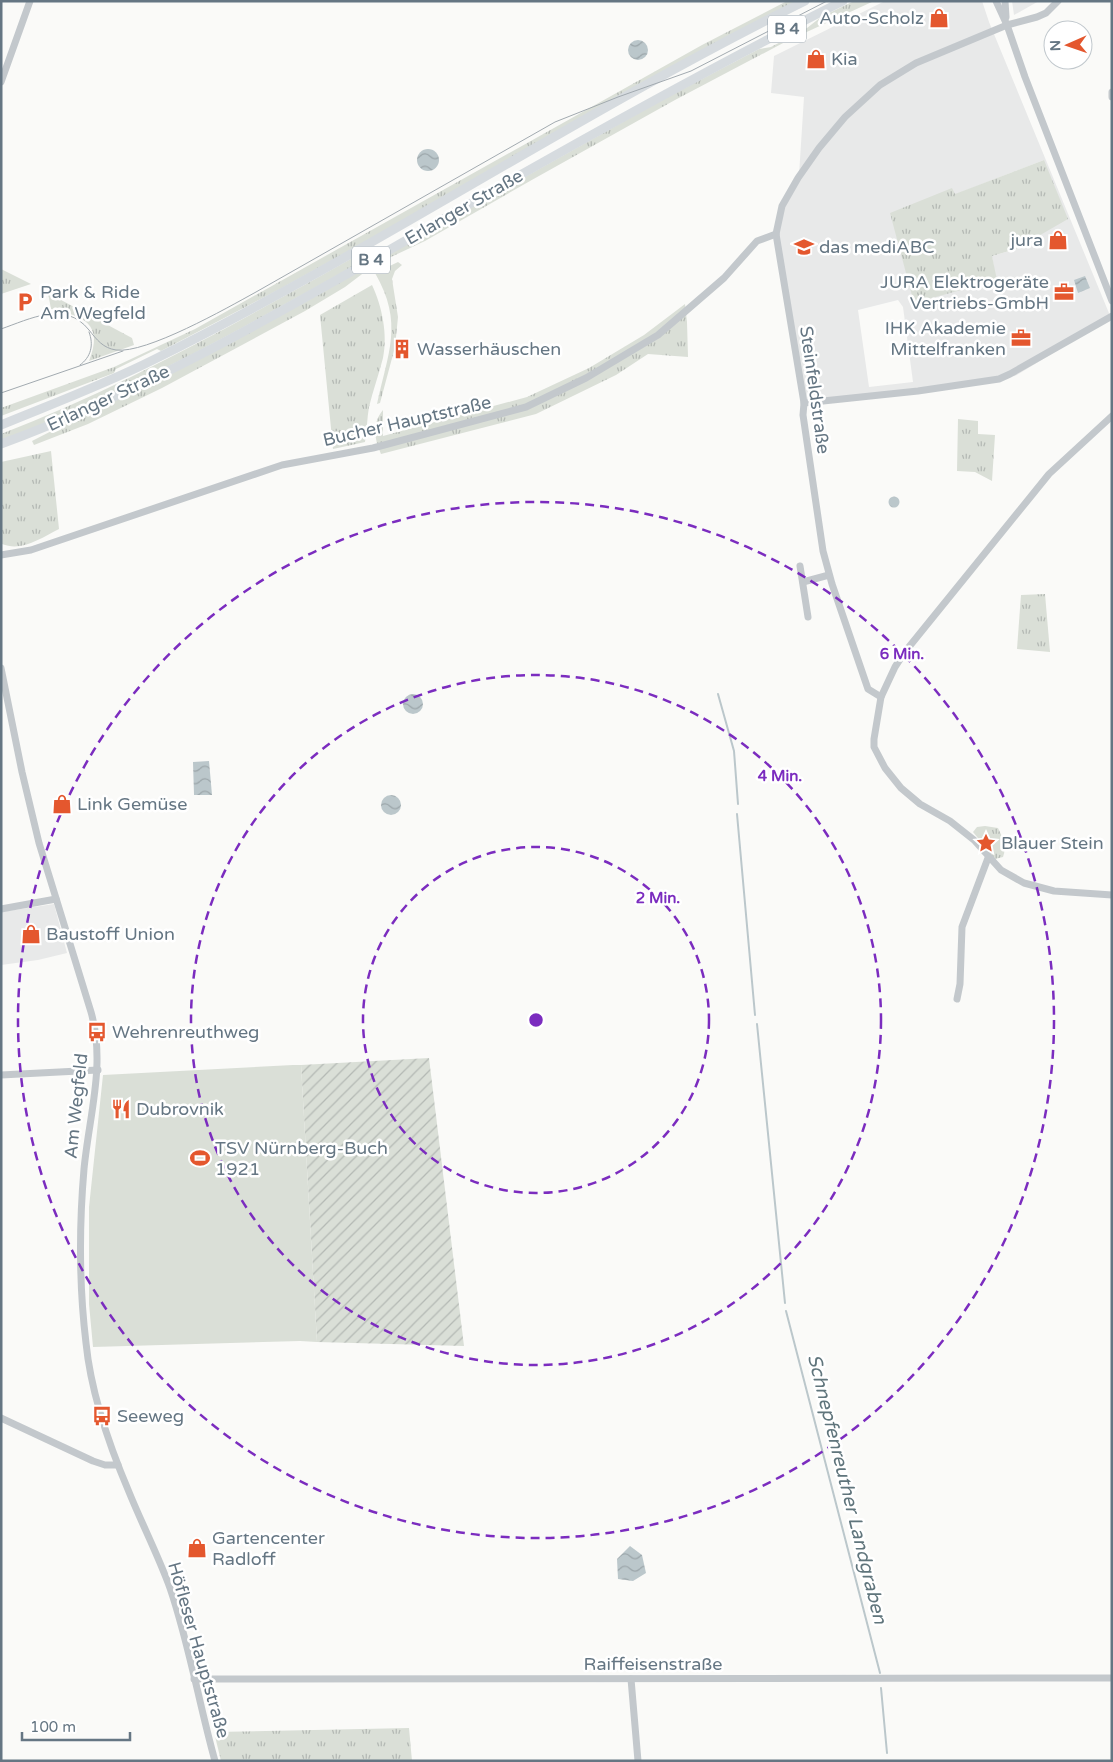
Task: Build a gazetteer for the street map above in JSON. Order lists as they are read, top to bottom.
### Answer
{
  "streets": {
    "main road": ["B 4", "Erlanger Straße"],
    "street": [
      "Steinfeldstraße",
      "Bucher Hauptstraße",
      "Am Wegfeld",
      "Höfleser Hauptstraße",
      "Raiffeisenstraße"
    ]
  },
  "crossings": [
    ["Steinfeldstraße", "Bucher Hauptstraße"],
    ["Am Wegfeld", "Höfleser Hauptstraße"],
    ["Höfleser Hauptstraße", "Raiffeisenstraße"]
  ],
  "water": ["Schnepfenreuther Landgraben"],
  "places": {
    "shop": [
      "Auto-Scholz",
      "Kia",
      "jura",
      "Link Gemüse",
      "Baustoff Union",
      "Gartencenter Radloff"
    ],
    "school or university": ["das mediABC"],
    "office": ["JURA Elektrogeräte Vertriebs-GmbH", "IHK Akademie Mittelfranken"],
    "parking": ["Park & Ride Am Wegfeld"],
    "building": ["Wasserhäuschen"],
    "place": ["Blauer Stein"],
    "bus stop": ["Wehrenreuthweg", "Seeweg"],
    "restaurant": ["Dubrovnik"],
    "sports": ["TSV Nürnberg-Buch 1921"]
  },
  "scale_bar": "100 m",
  "north": "left",
  "rings": ["6 Min.", "4 Min.", "2 Min."]
}
